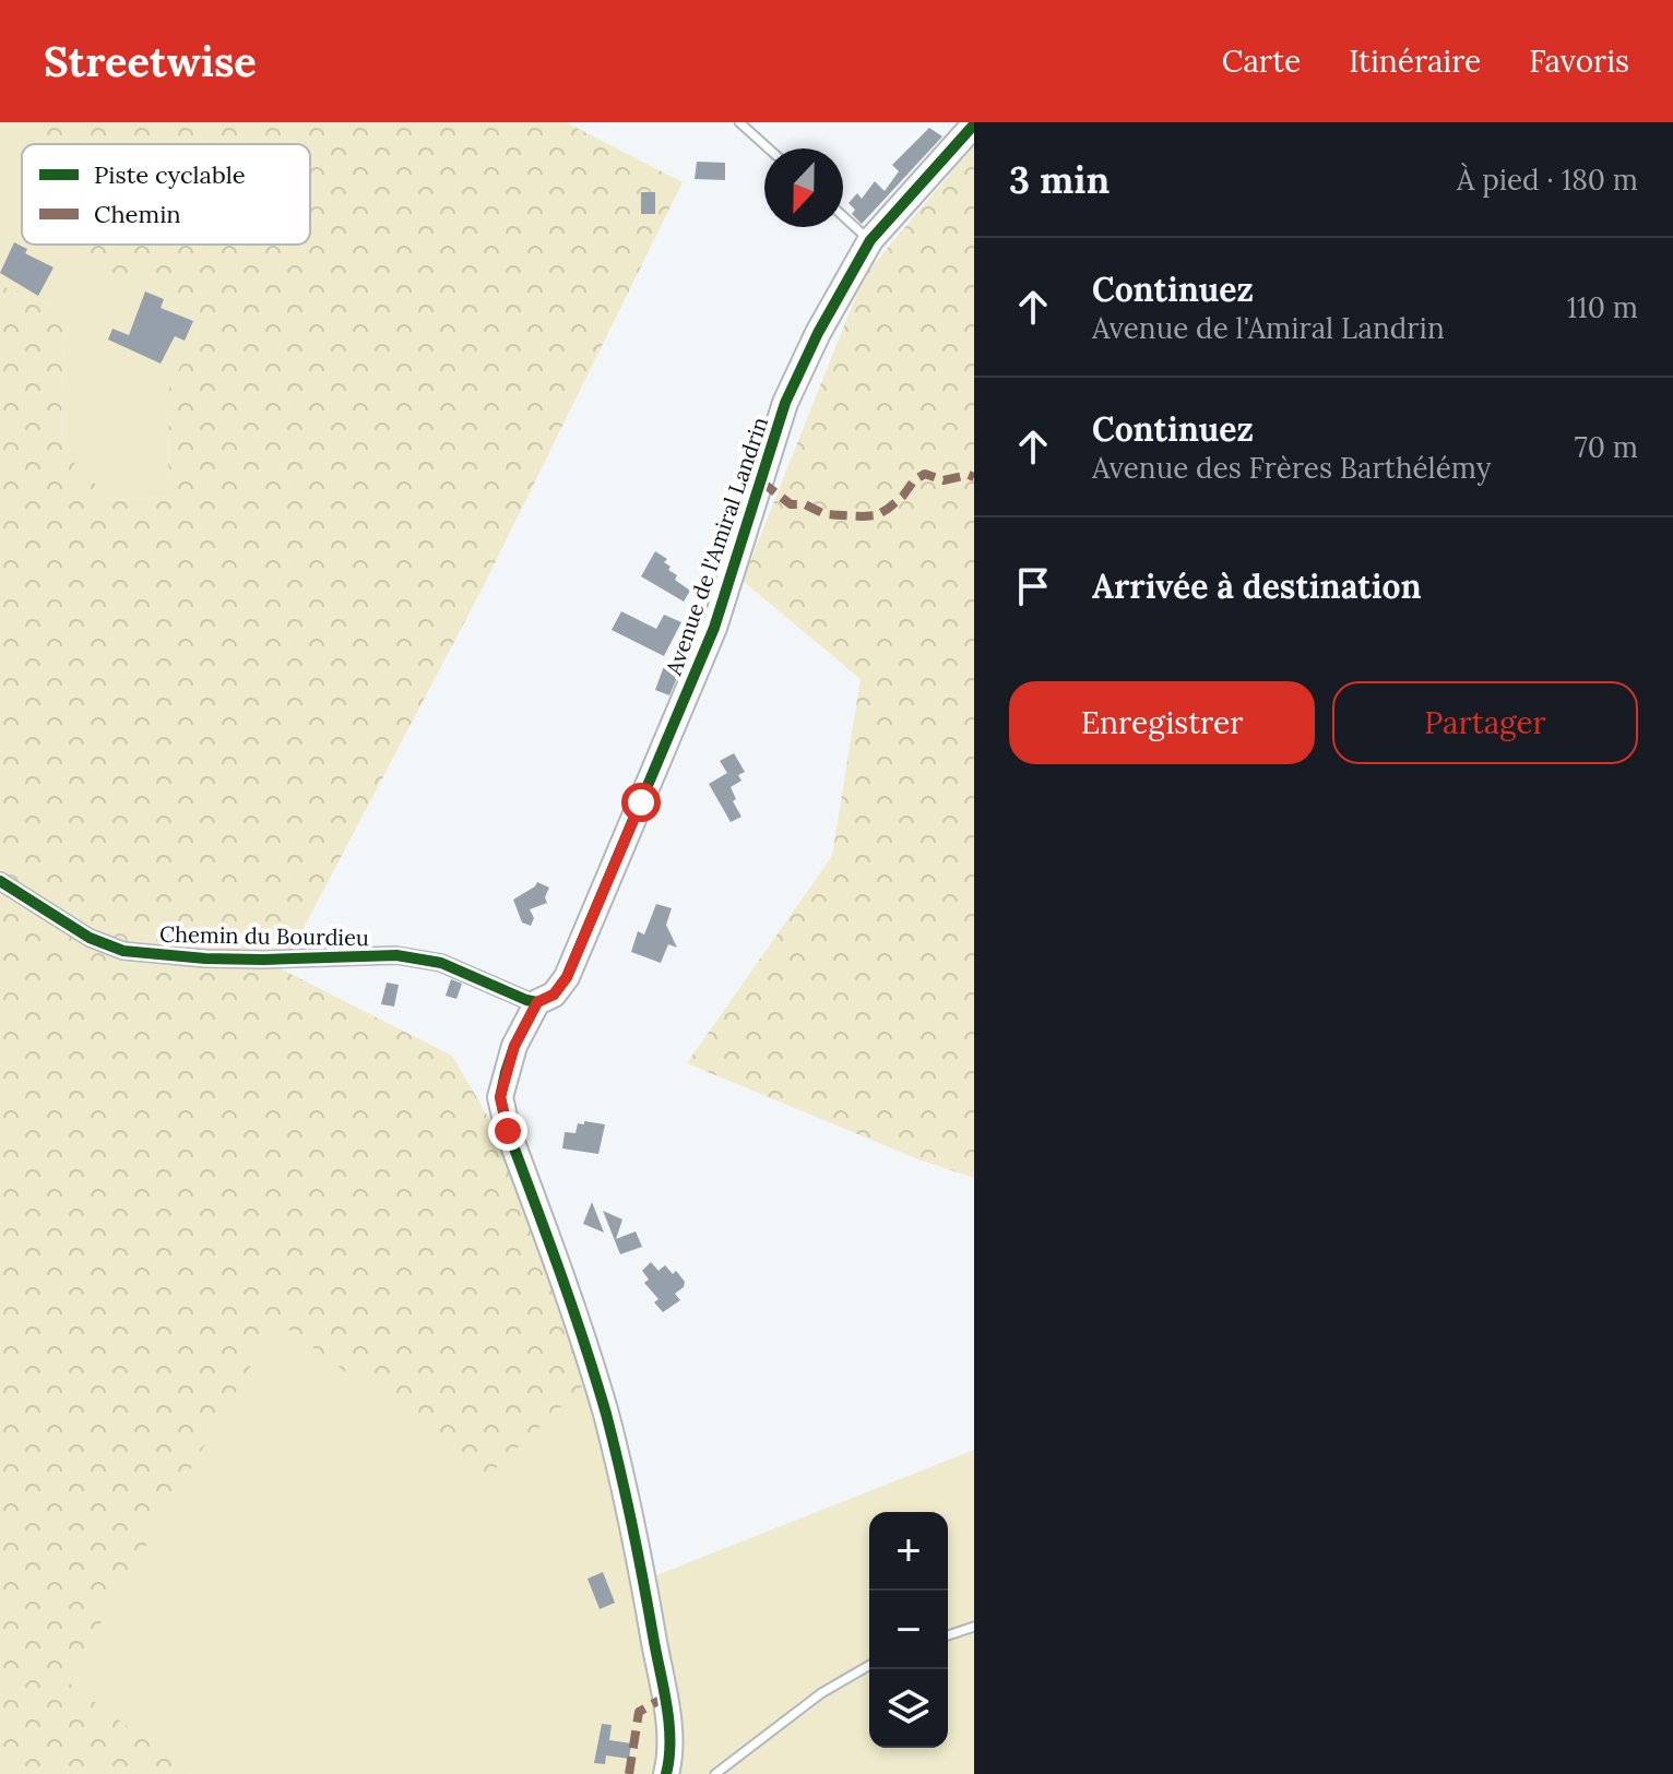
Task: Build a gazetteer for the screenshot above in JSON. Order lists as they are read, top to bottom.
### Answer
{
  "streets": {
    "street": ["Avenue de l'Amiral Landrin", "Chemin du Bourdieu"]
  },
  "crossings": [
    ["Avenue de l'Amiral Landrin", "Chemin du Bourdieu"]
  ],
  "legend": ["Piste cyclable", "Chemin"],
  "north": "bottom",
  "page": {
    "header": "Streetwise",
    "nav": ["Carte", "Itinéraire", "Favoris"],
    "heading": ["3 min", "À pied · 180 m"],
    "list": [
      ["Continuez", "Avenue de l'Amiral Landrin", "110 m"],
      ["Continuez", "Avenue des Frères Barthélémy", "70 m"],
      "Arrivée à destination"
    ],
    "buttons": ["Enregistrer", "Partager"],
    "map_buttons": ["+", "−"]
  }
}
